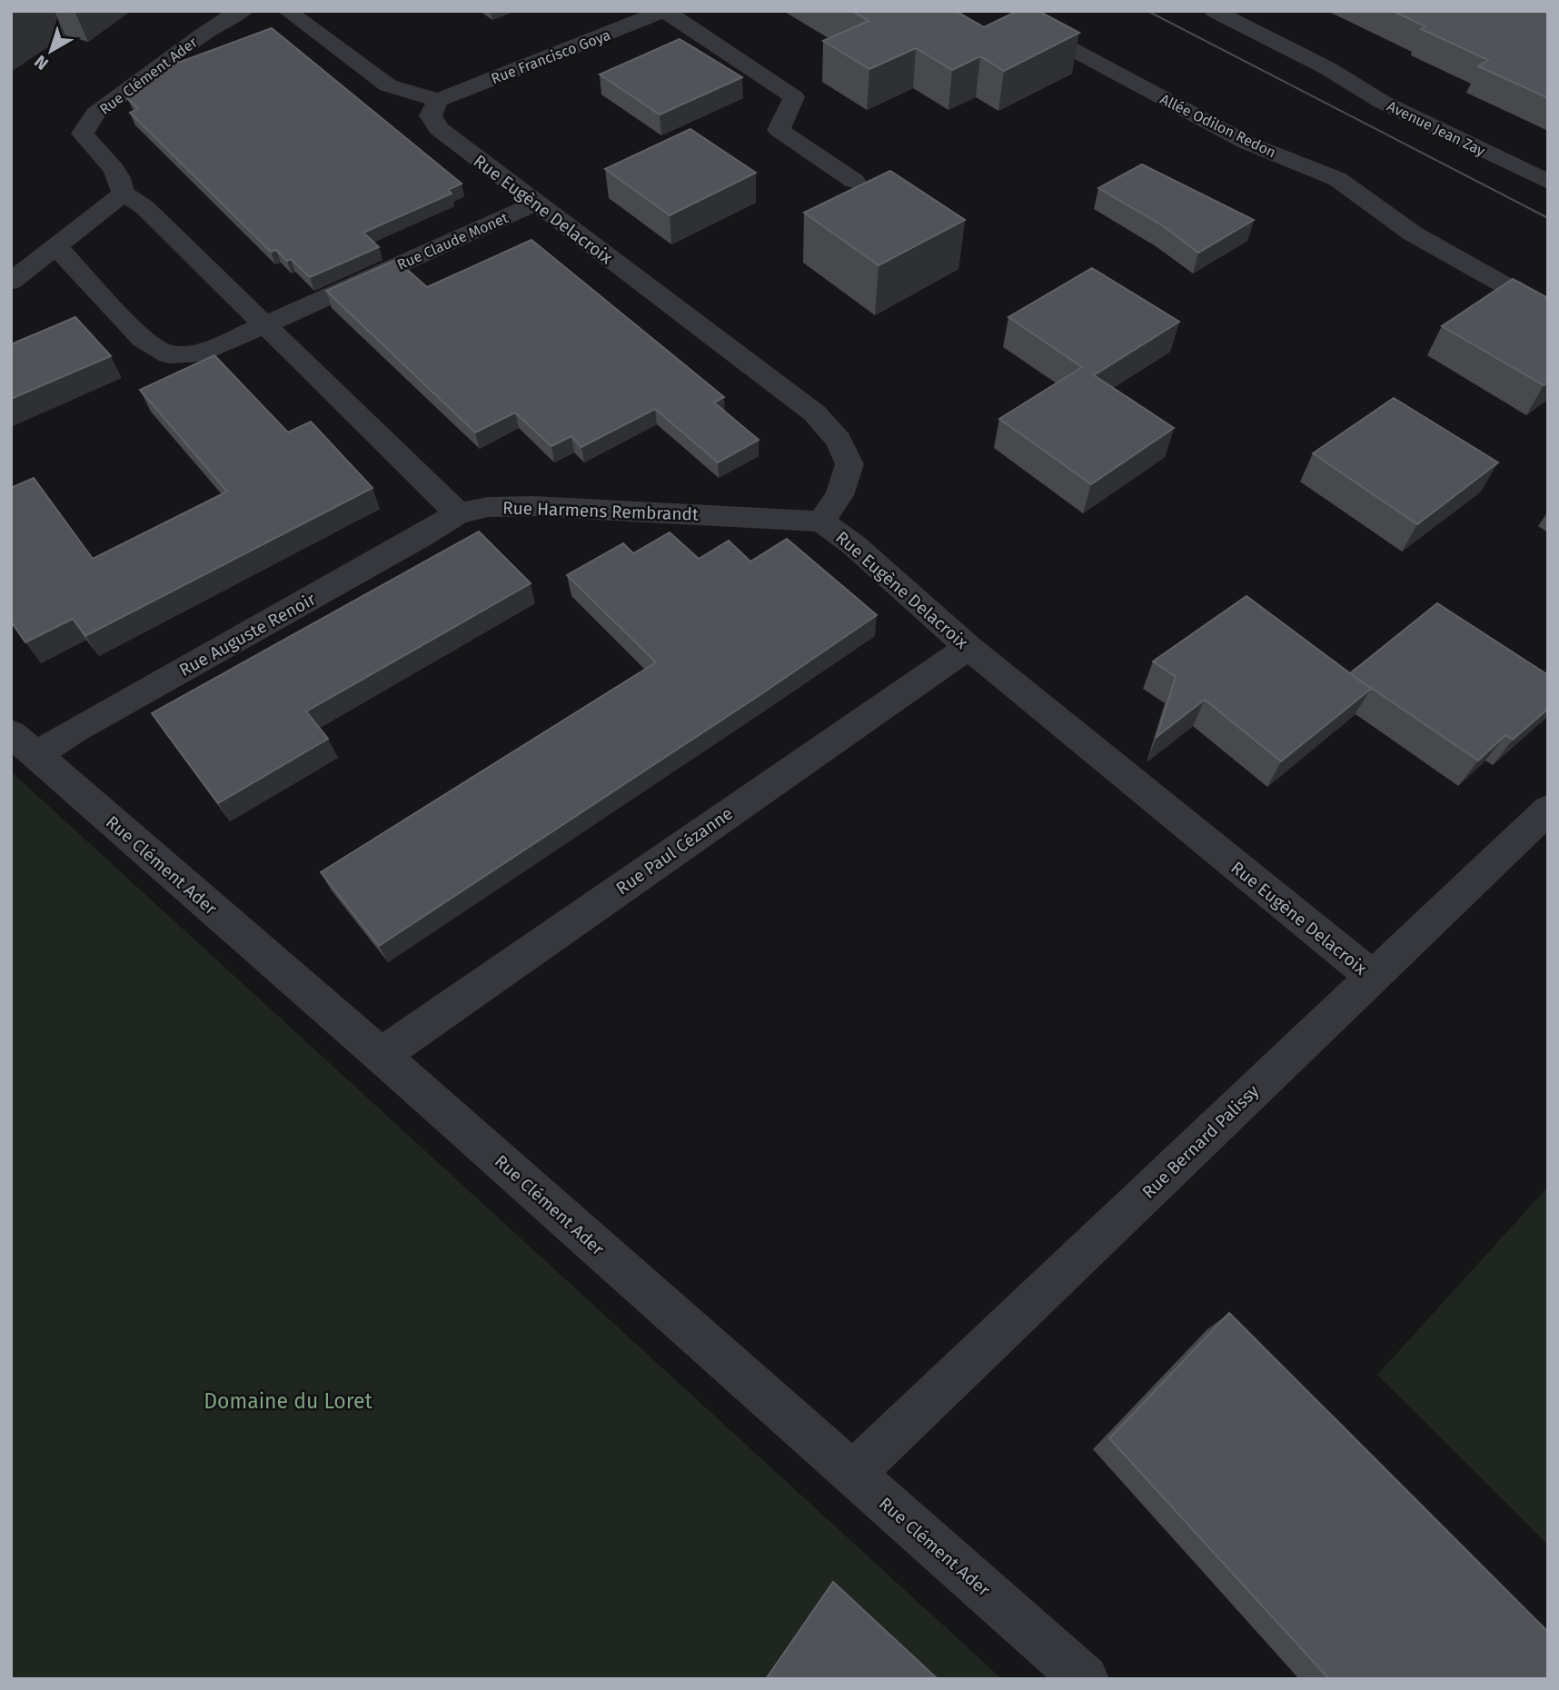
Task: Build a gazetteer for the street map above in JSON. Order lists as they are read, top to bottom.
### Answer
{
  "streets": {
    "street": [
      "Rue Francisco Goya",
      "Rue Clément Ader",
      "Allée Odilon Redon",
      "Avenue Jean Zay",
      "Rue Eugène Delacroix",
      "Rue Claude Monet",
      "Rue Harmens Rembrandt",
      "Rue Auguste Renoir",
      "Rue Paul Cézanne",
      "Rue Bernard Palissy"
    ]
  },
  "crossings": [
    ["Rue Francisco Goya", "Rue Eugène Delacroix"],
    ["Rue Clément Ader", "Rue Auguste Renoir"],
    ["Rue Clément Ader", "Rue Paul Cézanne"],
    ["Rue Clément Ader", "Rue Bernard Palissy"],
    ["Rue Eugène Delacroix", "Rue Claude Monet"],
    ["Rue Eugène Delacroix", "Rue Harmens Rembrandt"],
    ["Rue Eugène Delacroix", "Rue Paul Cézanne"],
    ["Rue Eugène Delacroix", "Rue Bernard Palissy"],
    ["Rue Harmens Rembrandt", "Rue Auguste Renoir"]
  ],
  "parks": ["Domaine du Loret"],
  "north": "bottom left"
}
